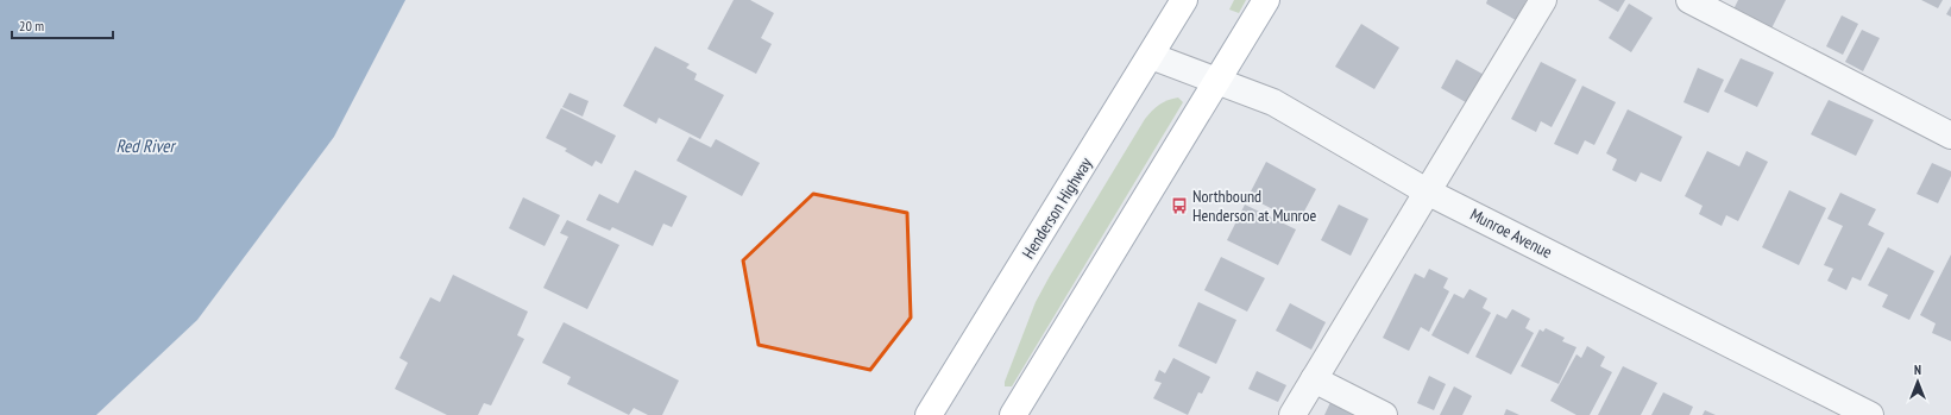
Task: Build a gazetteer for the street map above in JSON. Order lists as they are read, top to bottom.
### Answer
{
  "streets": {
    "main road": ["Henderson Highway"],
    "street": ["Munroe Avenue"]
  },
  "crossings": [
    ["Henderson Highway", "Munroe Avenue"]
  ],
  "water": ["Red River"],
  "places": {
    "bus stop": ["Northbound Henderson at Munroe"]
  },
  "scale_bar": "20 m",
  "north": "top"
}
